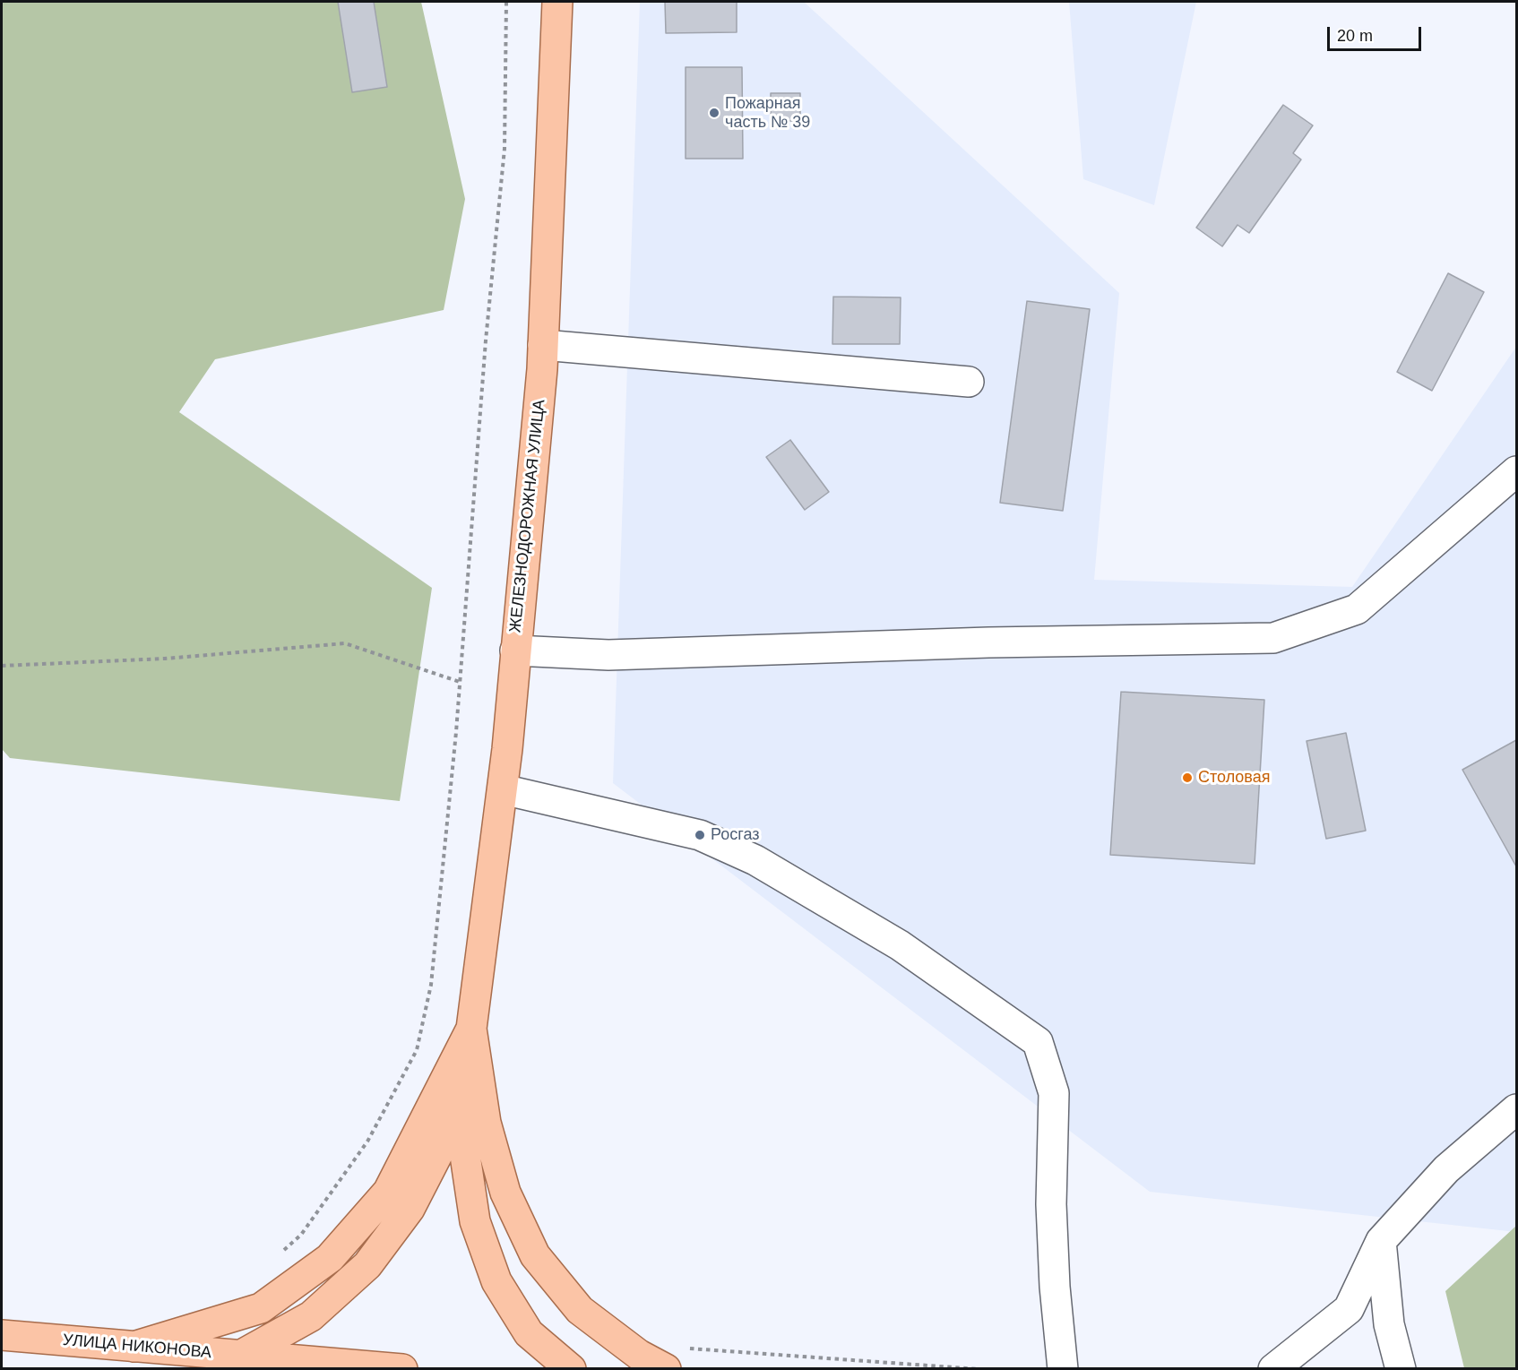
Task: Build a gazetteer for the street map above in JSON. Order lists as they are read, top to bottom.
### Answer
{
  "streets": {
    "main road": ["ЖЕЛЕЗНОДОРОЖНАЯ УЛИЦА", "УЛИЦА НИКОНОВА"]
  },
  "crossings": [
    ["ЖЕЛЕЗНОДОРОЖНАЯ УЛИЦА", "УЛИЦА НИКОНОВА"]
  ],
  "places": ["Пожарная часть № 39", "Столовая", "Росгаз"],
  "scale_bar": "20 m"
}
